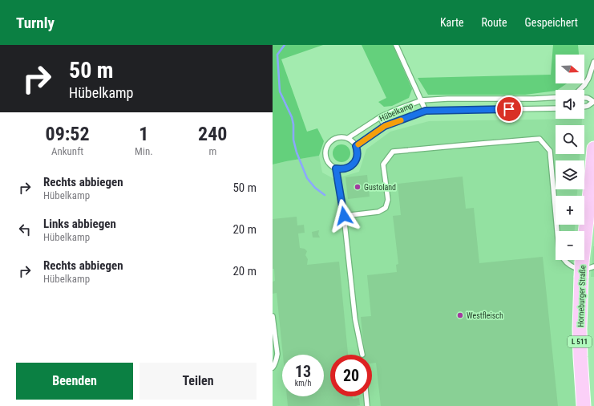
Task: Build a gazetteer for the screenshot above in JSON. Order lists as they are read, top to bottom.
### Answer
{
  "streets": {
    "main road": ["Horneburger Straße", "L 511"],
    "lane": ["Hübelkamp"]
  },
  "places": ["Gustoland", "Westfleisch"],
  "north": "right",
  "page": {
    "header": "Turnly",
    "nav": ["Karte", "Route", "Gespeichert"],
    "turn": ["50 m", "Hübelkamp"],
    "map_buttons": ["+", "−"],
    "eta": [
      "09:52",
      "Ankunft",
      "1",
      "Min.",
      "240",
      "m"
    ],
    "list": [
      {
        "name": "Rechts abbiegen",
        "note": "Hübelkamp",
        "value": "50 m"
      },
      {
        "name": "Links abbiegen",
        "note": "Hübelkamp",
        "value": "20 m"
      },
      {
        "name": "Rechts abbiegen",
        "note": "Hübelkamp",
        "value": "20 m"
      }
    ],
    "speed": "13 km/h",
    "limit": "20",
    "buttons": ["Beenden", "Teilen"]
  }
}
